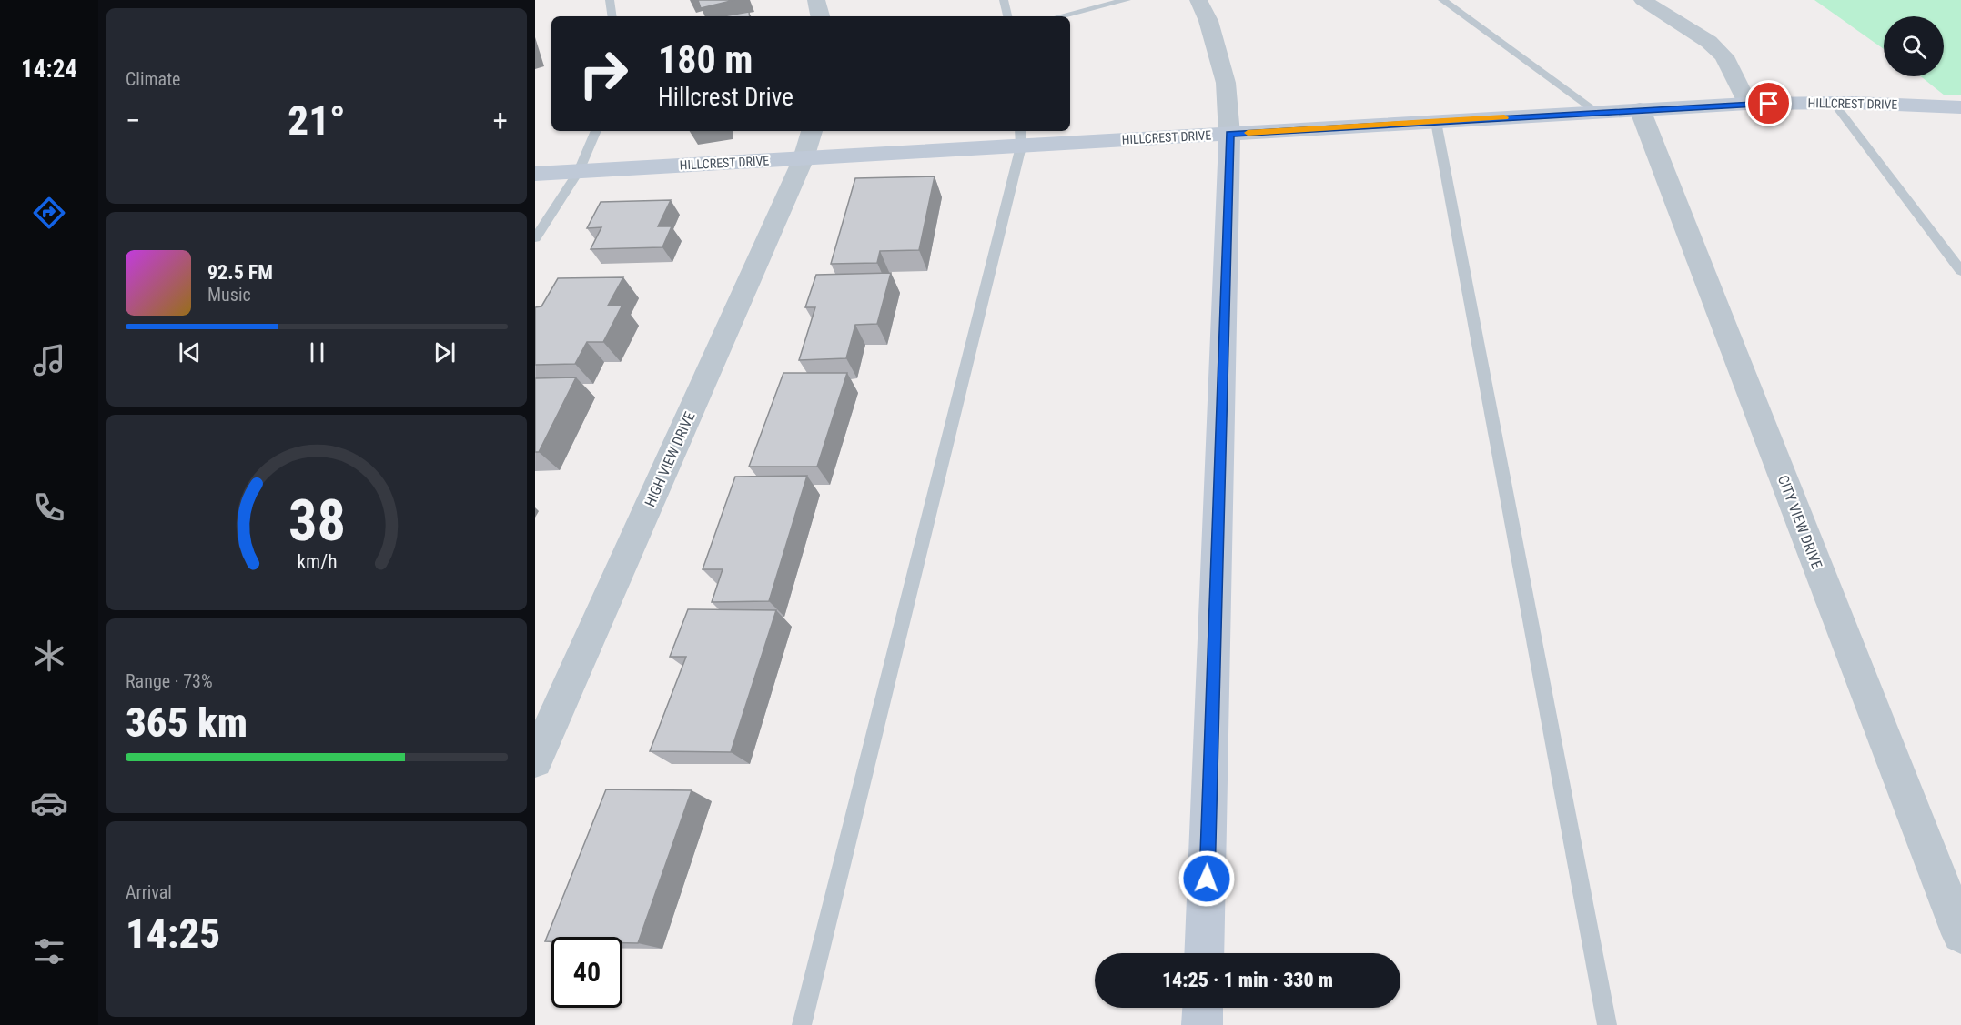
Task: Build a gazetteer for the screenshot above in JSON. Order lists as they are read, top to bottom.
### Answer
{
  "streets": {
    "street": ["HILLCREST DRIVE", "HIGH VIEW DRIVE", "CITY VIEW DRIVE"]
  },
  "crossings": [
    ["HILLCREST DRIVE", "HIGH VIEW DRIVE"],
    ["HILLCREST DRIVE", "CITY VIEW DRIVE"]
  ],
  "page": {
    "tabs": "14:24",
    "tile": [
      "Climate",
      ["Range · 73%", "365 km"],
      ["Arrival", "14:25"]
    ],
    "turn": ["180 m", "Hillcrest Drive"],
    "heat": ["−", "21°", "+"],
    "song": ["92.5 FM", "Music"],
    "limit": "40",
    "trip": "14:25 · 1 min · 330 m",
    "gauge": ["38", "km/h"]
  }
}
